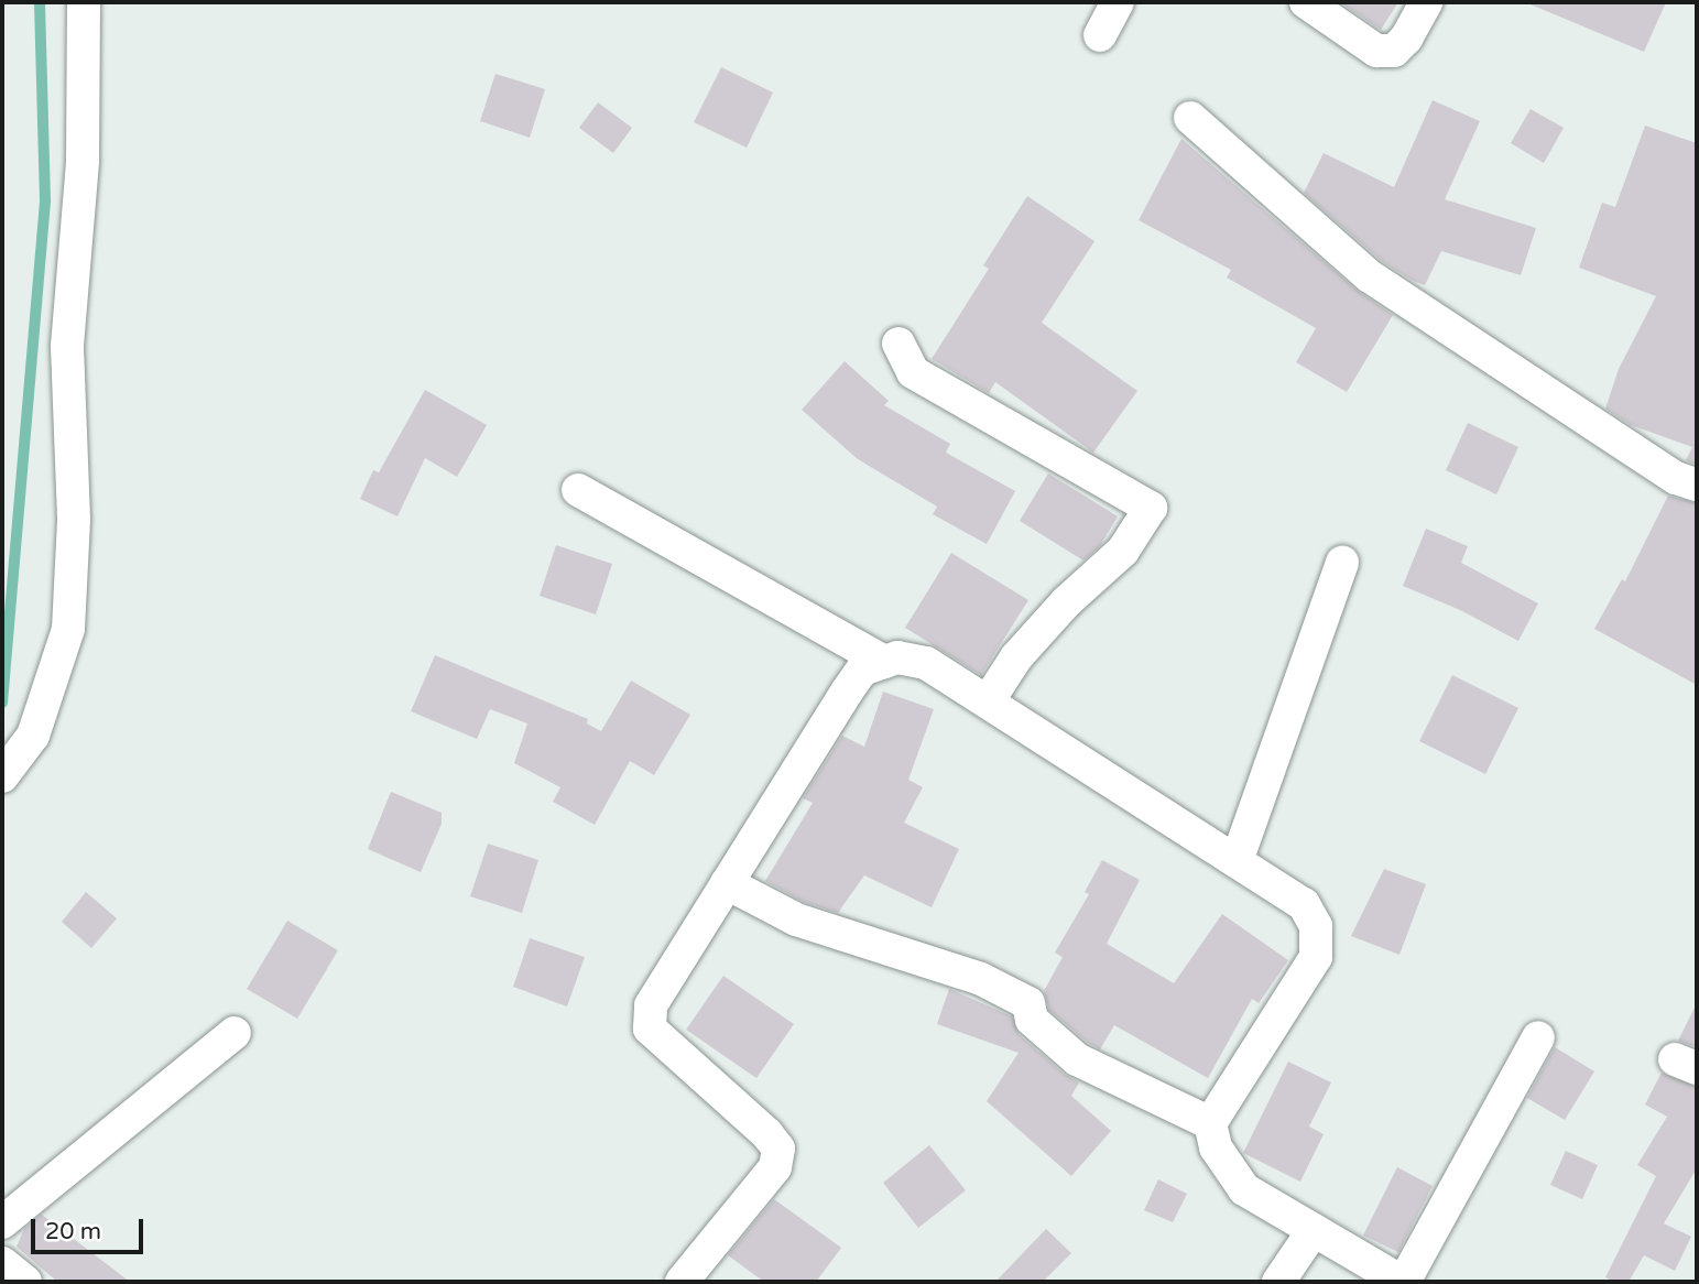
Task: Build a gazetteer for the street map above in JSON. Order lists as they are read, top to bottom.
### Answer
{
  "scale_bar": "20 m"
}
